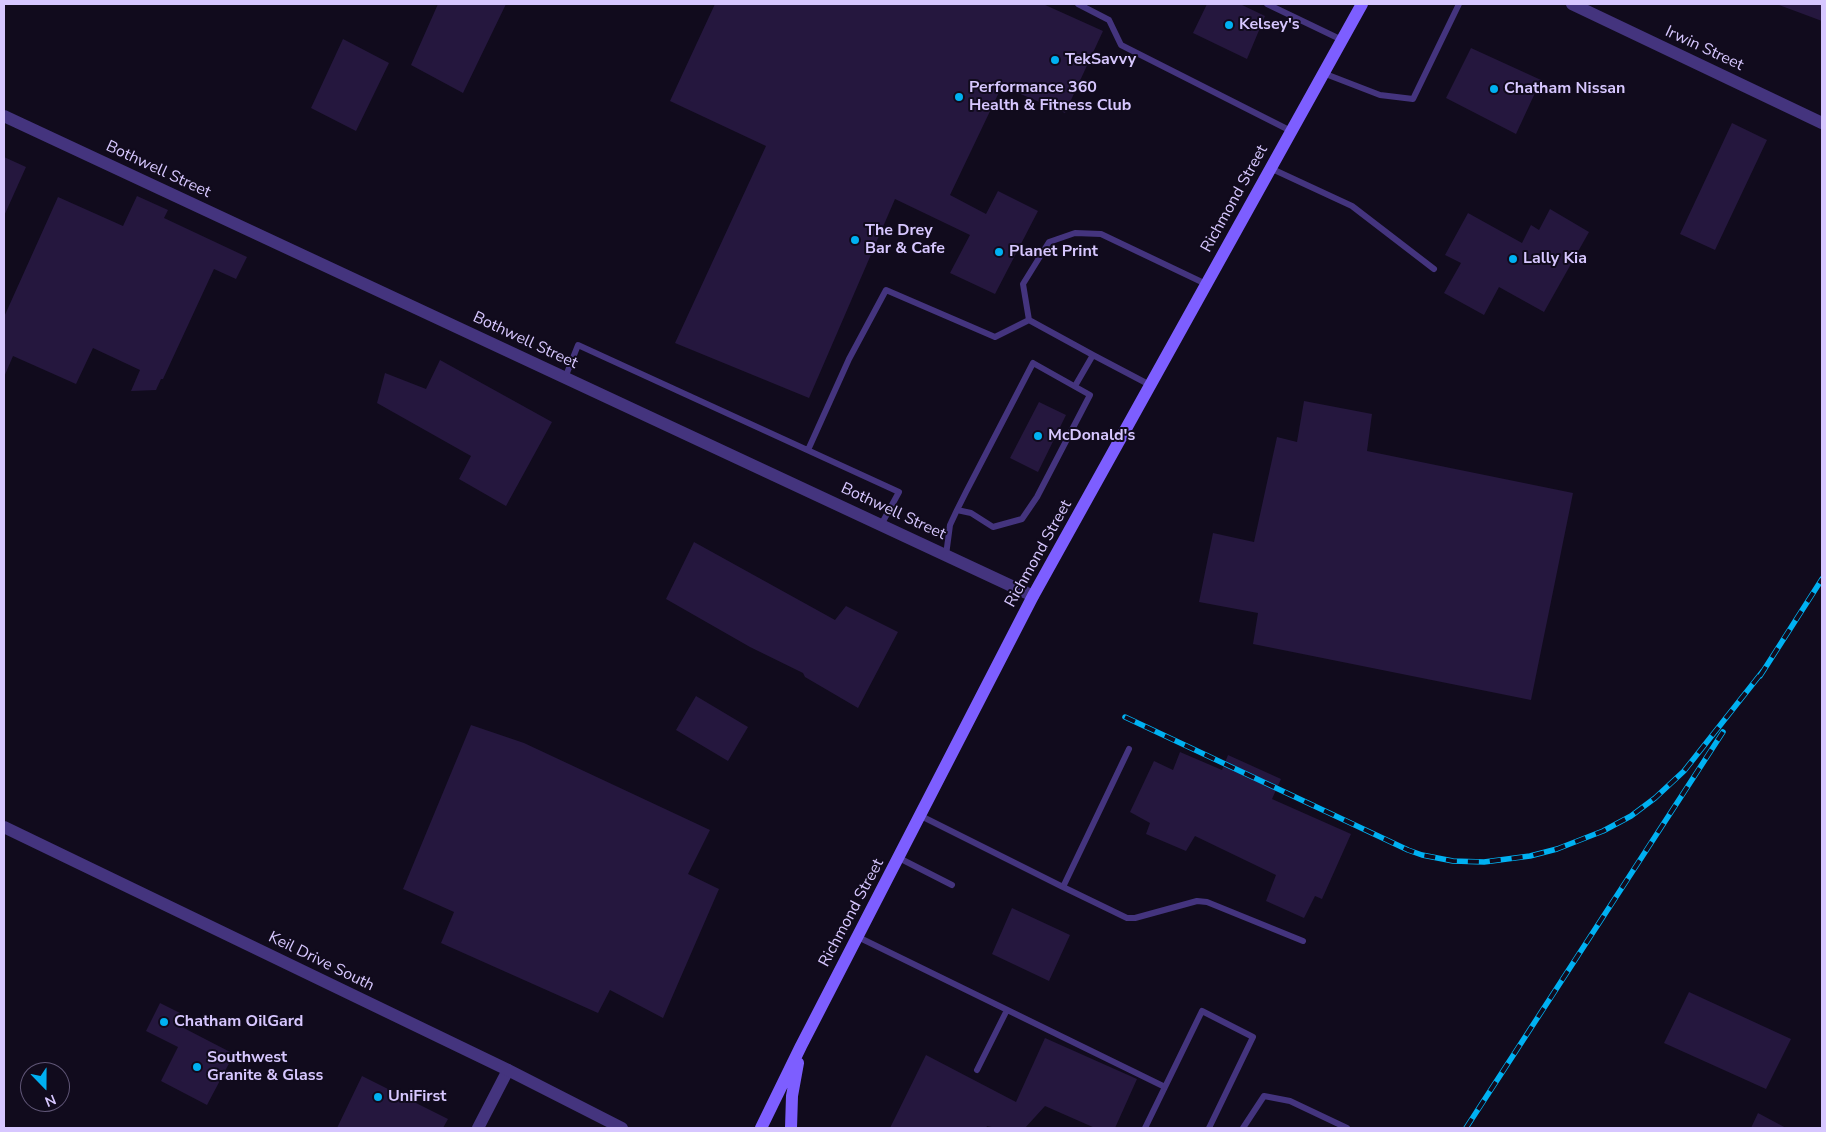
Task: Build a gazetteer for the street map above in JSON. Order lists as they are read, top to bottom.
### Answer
{
  "streets": {
    "main road": ["Richmond Street"],
    "street": ["Irwin Street", "Bothwell Street", "Keil Drive South"]
  },
  "crossings": [
    ["Bothwell Street", "Richmond Street"]
  ],
  "places": [
    "Kelsey's",
    "TekSavvy",
    "Chatham Nissan",
    "Performance 360 Health & Fitness Club",
    "The Drey Bar & Cafe",
    "Planet Print",
    "Lally Kia",
    "McDonald's",
    "Chatham OilGard",
    "Southwest Granite & Glass",
    "UniFirst"
  ],
  "north": "bottom"
}
